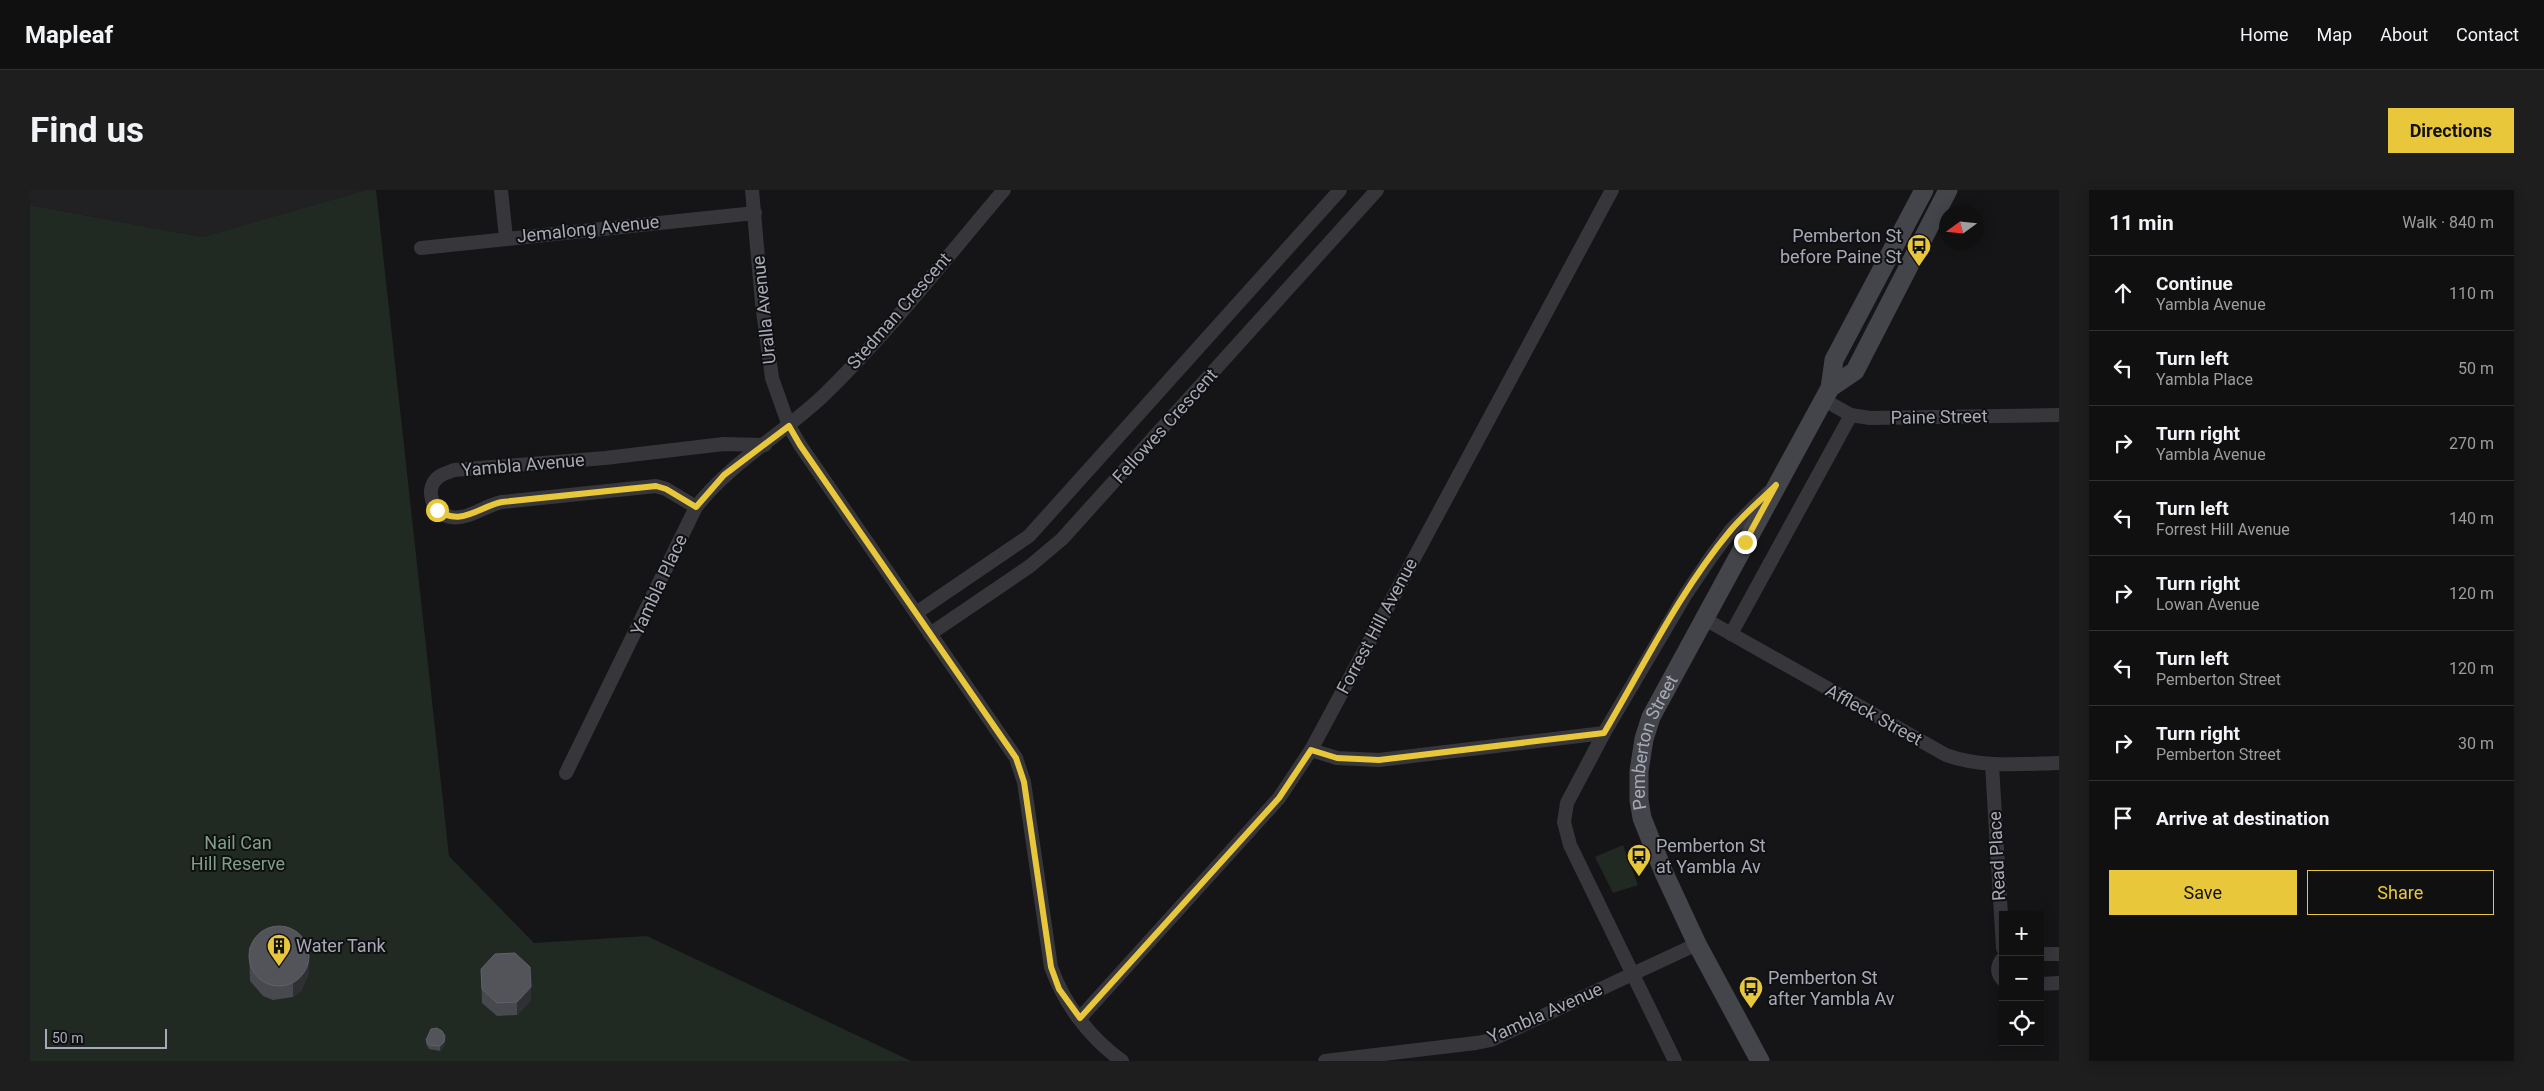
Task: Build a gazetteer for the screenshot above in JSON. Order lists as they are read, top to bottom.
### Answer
{
  "streets": {
    "main road": ["Pemberton Street"],
    "street": [
      "Jemalong Avenue",
      "Uralla Avenue",
      "Stedman Crescent",
      "Paine Street",
      "Fellowes Crescent",
      "Yambla Avenue",
      "Yambla Place",
      "Forrest Hill Avenue",
      "Affleck Street",
      "Read Place"
    ]
  },
  "crossings": [
    ["Jemalong Avenue", "Uralla Avenue"],
    ["Uralla Avenue", "Stedman Crescent"],
    ["Uralla Avenue", "Yambla Place"],
    ["Stedman Crescent", "Yambla Place"],
    ["Paine Street", "Pemberton Street"],
    ["Yambla Avenue", "Yambla Place"],
    ["Yambla Avenue", "Pemberton Street"],
    ["Affleck Street", "Pemberton Street"],
    ["Affleck Street", "Read Place"]
  ],
  "parks": ["Nail Can Hill Reserve"],
  "places": {
    "bus stop": ["Pemberton St before Paine St", "Pemberton St at Yambla Av", "Pemberton St after Yambla Av"],
    "building": ["Water Tank"]
  },
  "scale_bar": "50 m",
  "north": "left",
  "page": {
    "header": "Mapleaf",
    "nav": [
      "Home",
      "Map",
      "About",
      "Contact"
    ],
    "buttons": [
      "Directions",
      ["Save", "Share"]
    ],
    "title": "Find us",
    "heading": ["11 min", "Walk · 840 m"],
    "list": [
      ["Continue", "Yambla Avenue", "110 m"],
      ["Turn left", "Yambla Place", "50 m"],
      ["Turn right", "Yambla Avenue", "270 m"],
      ["Turn left", "Forrest Hill Avenue", "140 m"],
      ["Turn right", "Lowan Avenue", "120 m"],
      ["Turn left", "Pemberton Street", "120 m"],
      ["Turn right", "Pemberton Street", "30 m"],
      "Arrive at destination"
    ],
    "map_buttons": ["+", "−"],
    "scale": "50 m"
  }
}
